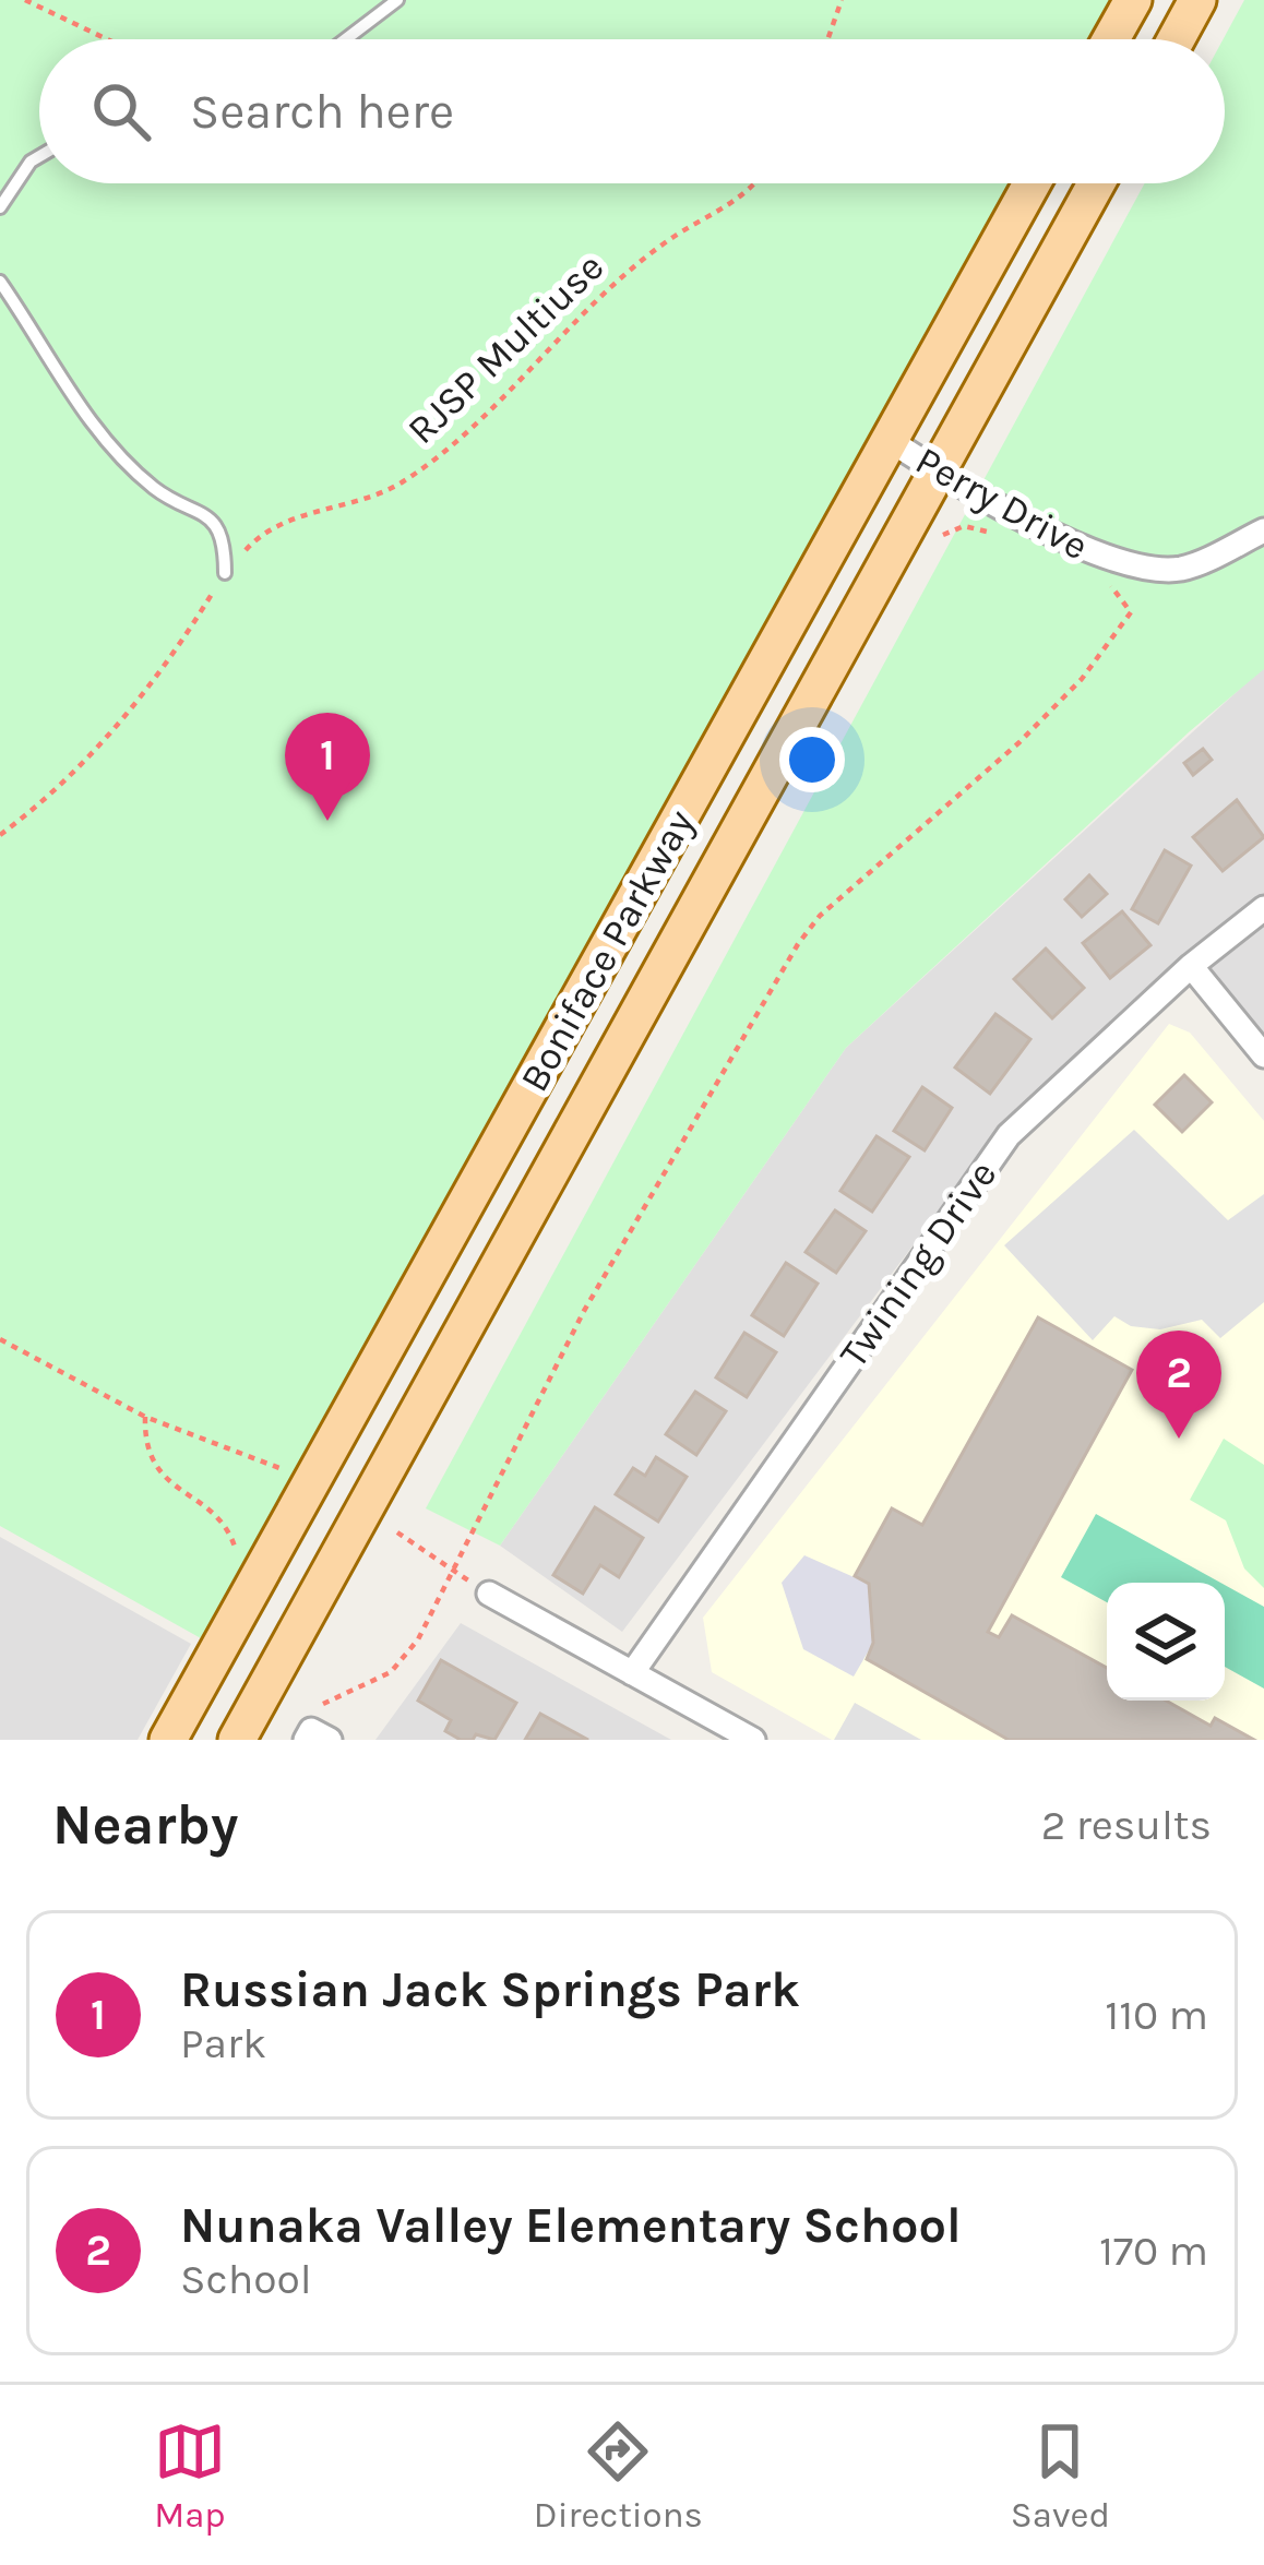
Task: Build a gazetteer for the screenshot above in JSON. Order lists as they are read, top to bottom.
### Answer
{
  "streets": {
    "main road": ["Boniface Parkway"],
    "street": ["Perry Drive", "Twining Drive"],
    "path": ["RJSP Multiuse"]
  },
  "crossings": [
    ["Perry Drive", "Boniface Parkway"]
  ],
  "page": {
    "search": "Search here",
    "pins": ["1", "2"],
    "heading": ["Nearby", "2 results"],
    "list": [
      {
        "mark": "1",
        "name": "Russian Jack Springs Park",
        "note": "Park",
        "value": "110 m"
      },
      {
        "mark": "2",
        "name": "Nunaka Valley Elementary School",
        "note": "School",
        "value": "170 m"
      }
    ],
    "nav": ["Map", "Directions", "Saved"]
  }
}
